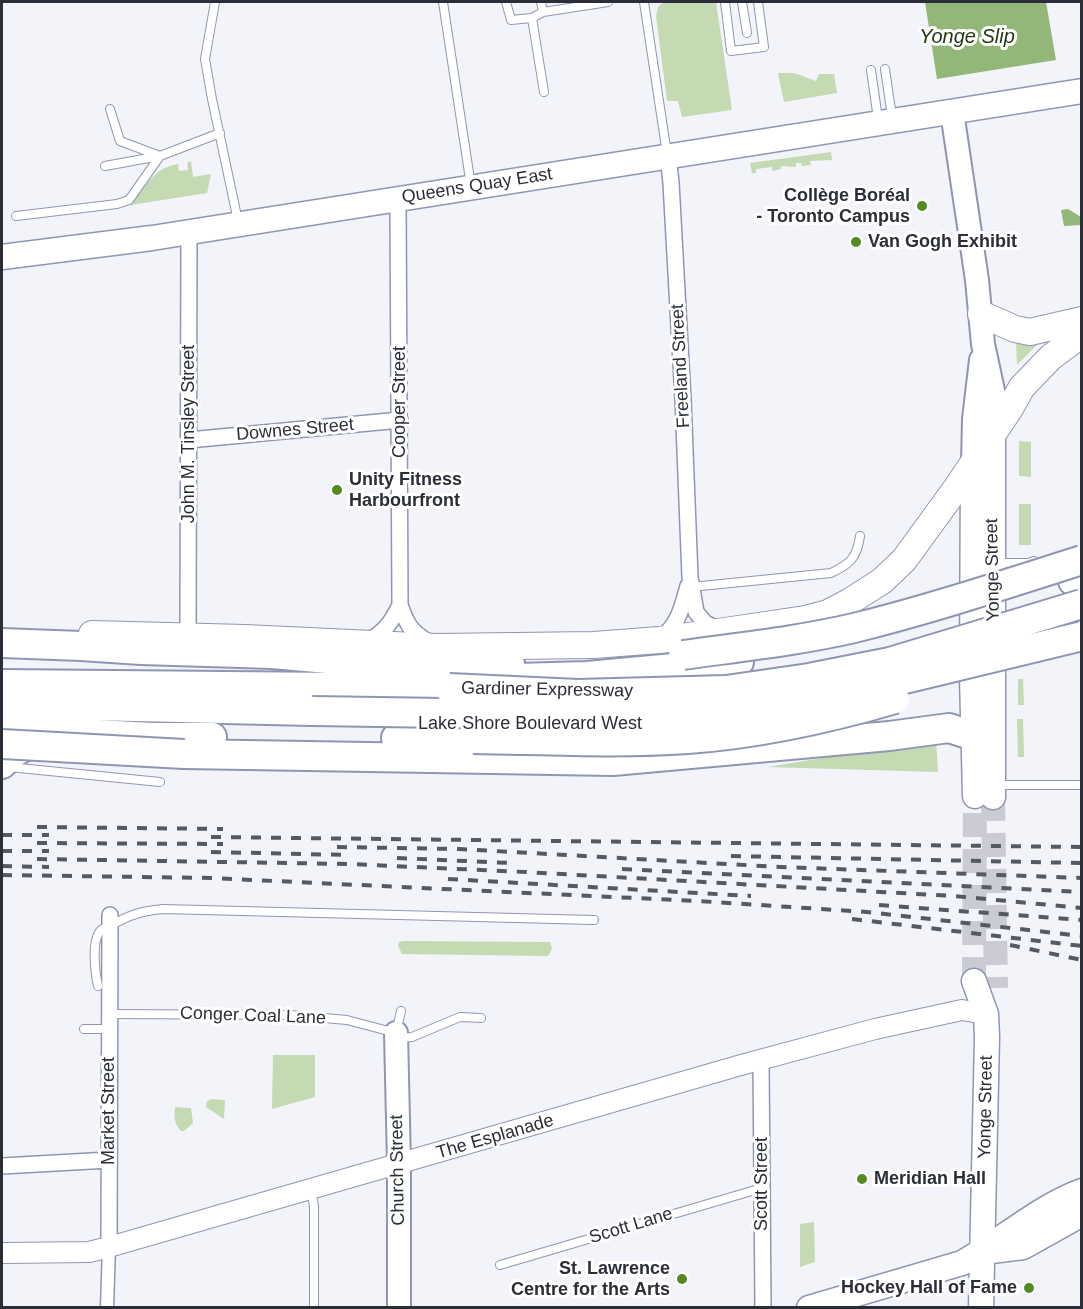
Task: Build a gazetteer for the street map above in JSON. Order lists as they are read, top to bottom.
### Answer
{
  "streets": {
    "highway": ["Gardiner Expressway", "Lake Shore Boulevard West"],
    "main road": ["Queens Quay East", "Yonge Street", "Church Street"],
    "street": [
      "Freeland Street",
      "Cooper Street",
      "Downes Street",
      "John M. Tinsley Street",
      "Market Street",
      "The Esplanade",
      "Scott Street"
    ],
    "lane": ["Conger Coal Lane", "Scott Lane"]
  },
  "crossings": [
    ["Queens Quay East", "Freeland Street"],
    ["Queens Quay East", "Cooper Street"],
    ["Queens Quay East", "John M. Tinsley Street"],
    ["Queens Quay East", "Yonge Street"],
    ["Cooper Street", "Downes Street"],
    ["Downes Street", "John M. Tinsley Street"],
    ["Yonge Street", "Lake Shore Boulevard West"],
    ["Yonge Street", "The Esplanade"],
    ["Conger Coal Lane", "Market Street"],
    ["Conger Coal Lane", "Church Street"],
    ["Market Street", "The Esplanade"],
    ["The Esplanade", "Church Street"],
    ["The Esplanade", "Scott Street"],
    ["Scott Street", "Scott Lane"]
  ],
  "water": ["Yonge Slip"],
  "places": [
    "Collège Boréal - Toronto Campus",
    "Van Gogh Exhibit",
    "Unity Fitness Harbourfront",
    "Meridian Hall",
    "St. Lawrence Centre for the Arts",
    "Hockey Hall of Fame"
  ]
}
